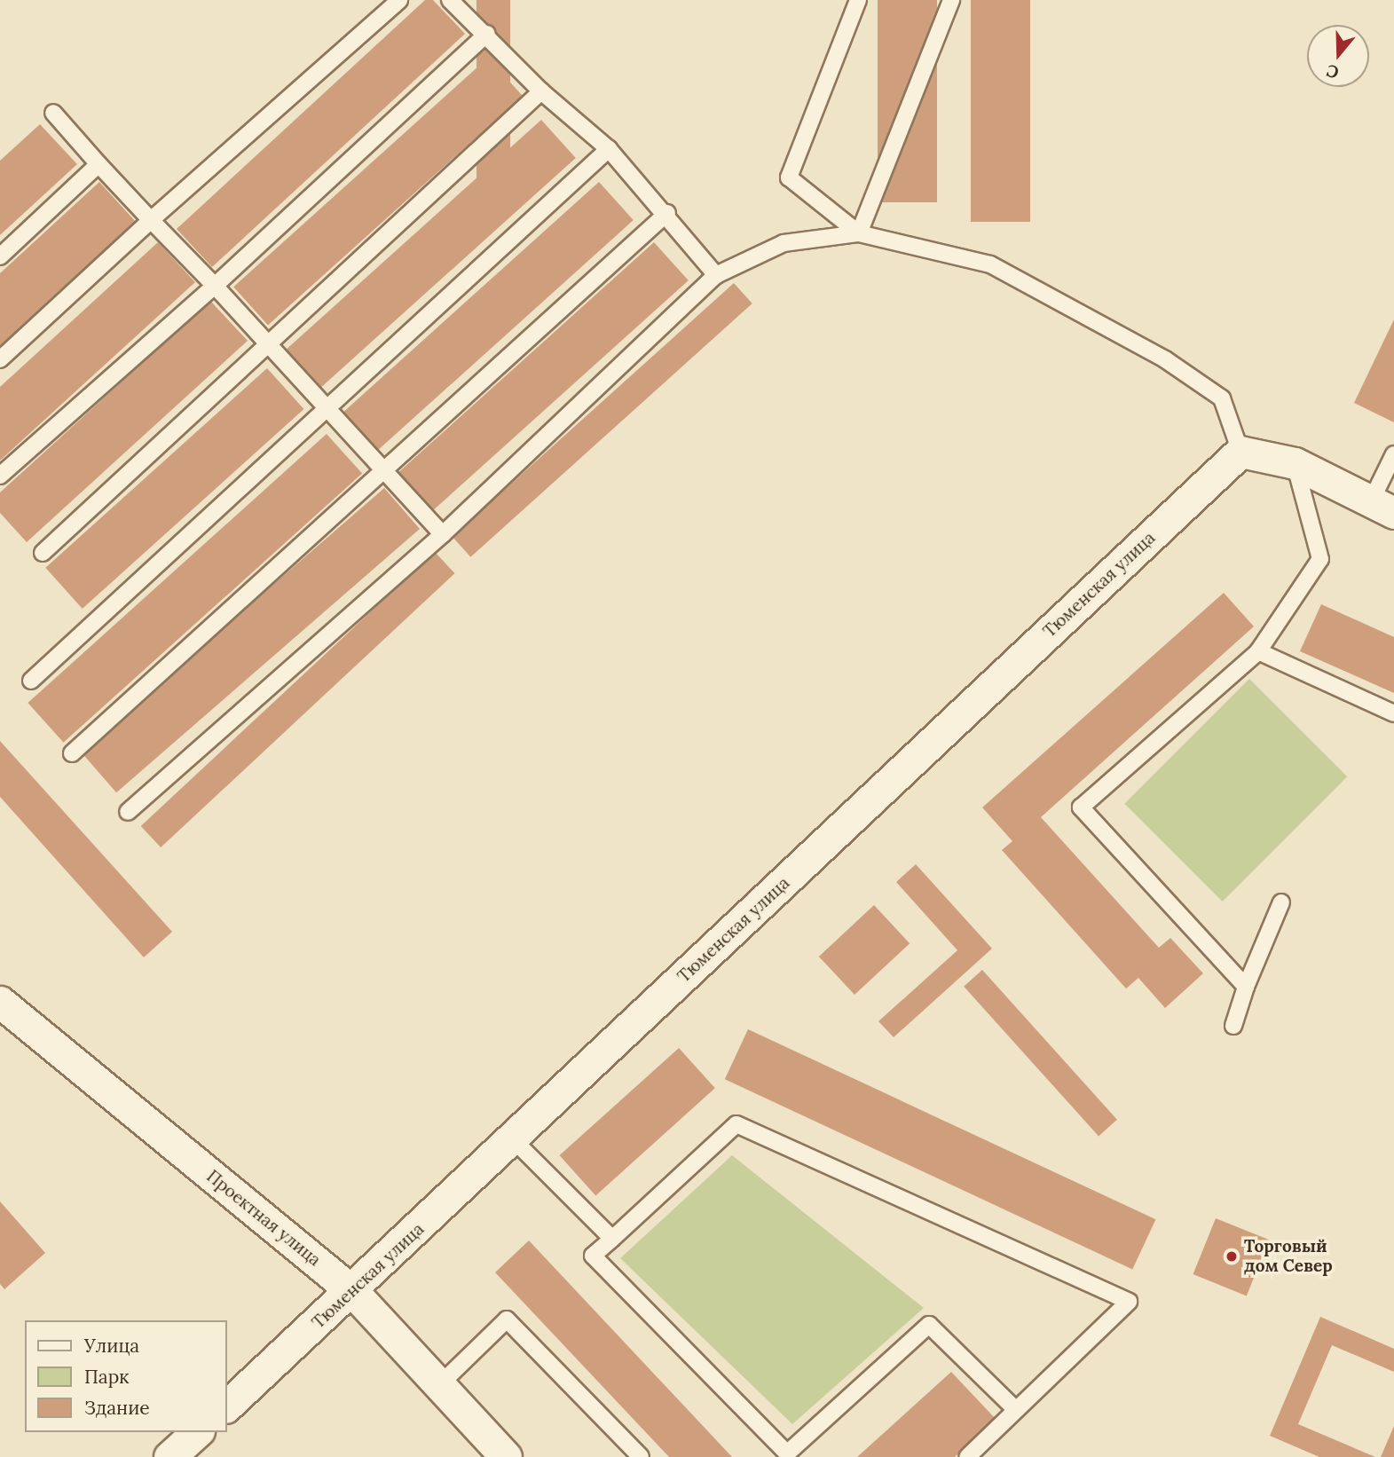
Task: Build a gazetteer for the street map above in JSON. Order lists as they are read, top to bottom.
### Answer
{
  "streets": {
    "street": ["Тюменская улица", "Проектная улица"]
  },
  "crossings": [
    ["Тюменская улица", "Проектная улица"]
  ],
  "places": ["Торговый дом Север"],
  "legend": ["Улица", "Парк", "Здание"],
  "north": "bottom"
}
